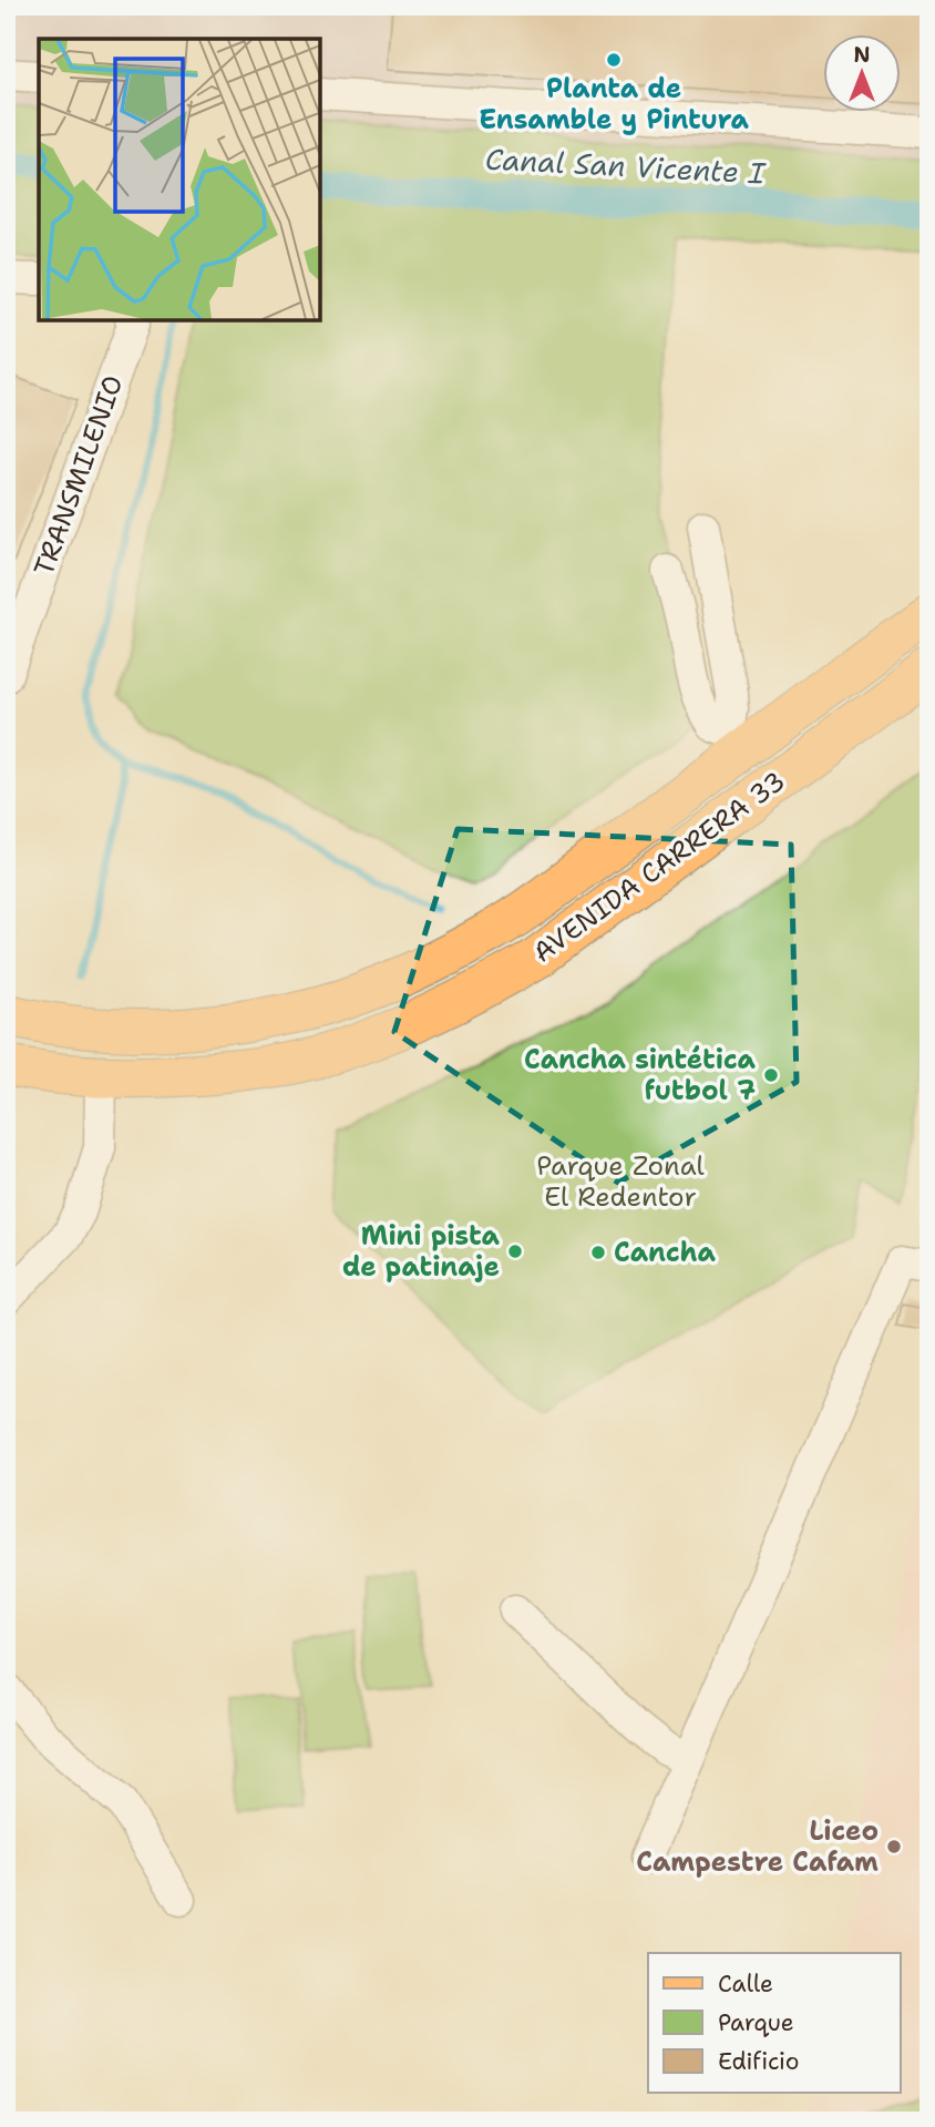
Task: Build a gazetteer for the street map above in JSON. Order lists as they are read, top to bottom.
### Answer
{
  "streets": {
    "main road": ["AVENIDA CARRERA 33"],
    "lane": ["TRANSMILENIO"]
  },
  "water": ["Canal San Vicente I"],
  "parks": ["Parque Zonal El Redentor"],
  "places": [
    "Planta de Ensamble y Pintura",
    "Cancha sintética futbol 7",
    "Mini pista de patinaje",
    "Cancha",
    "Liceo Campestre Cafam"
  ],
  "legend": ["Calle", "Parque", "Edificio"],
  "north": "top"
}
